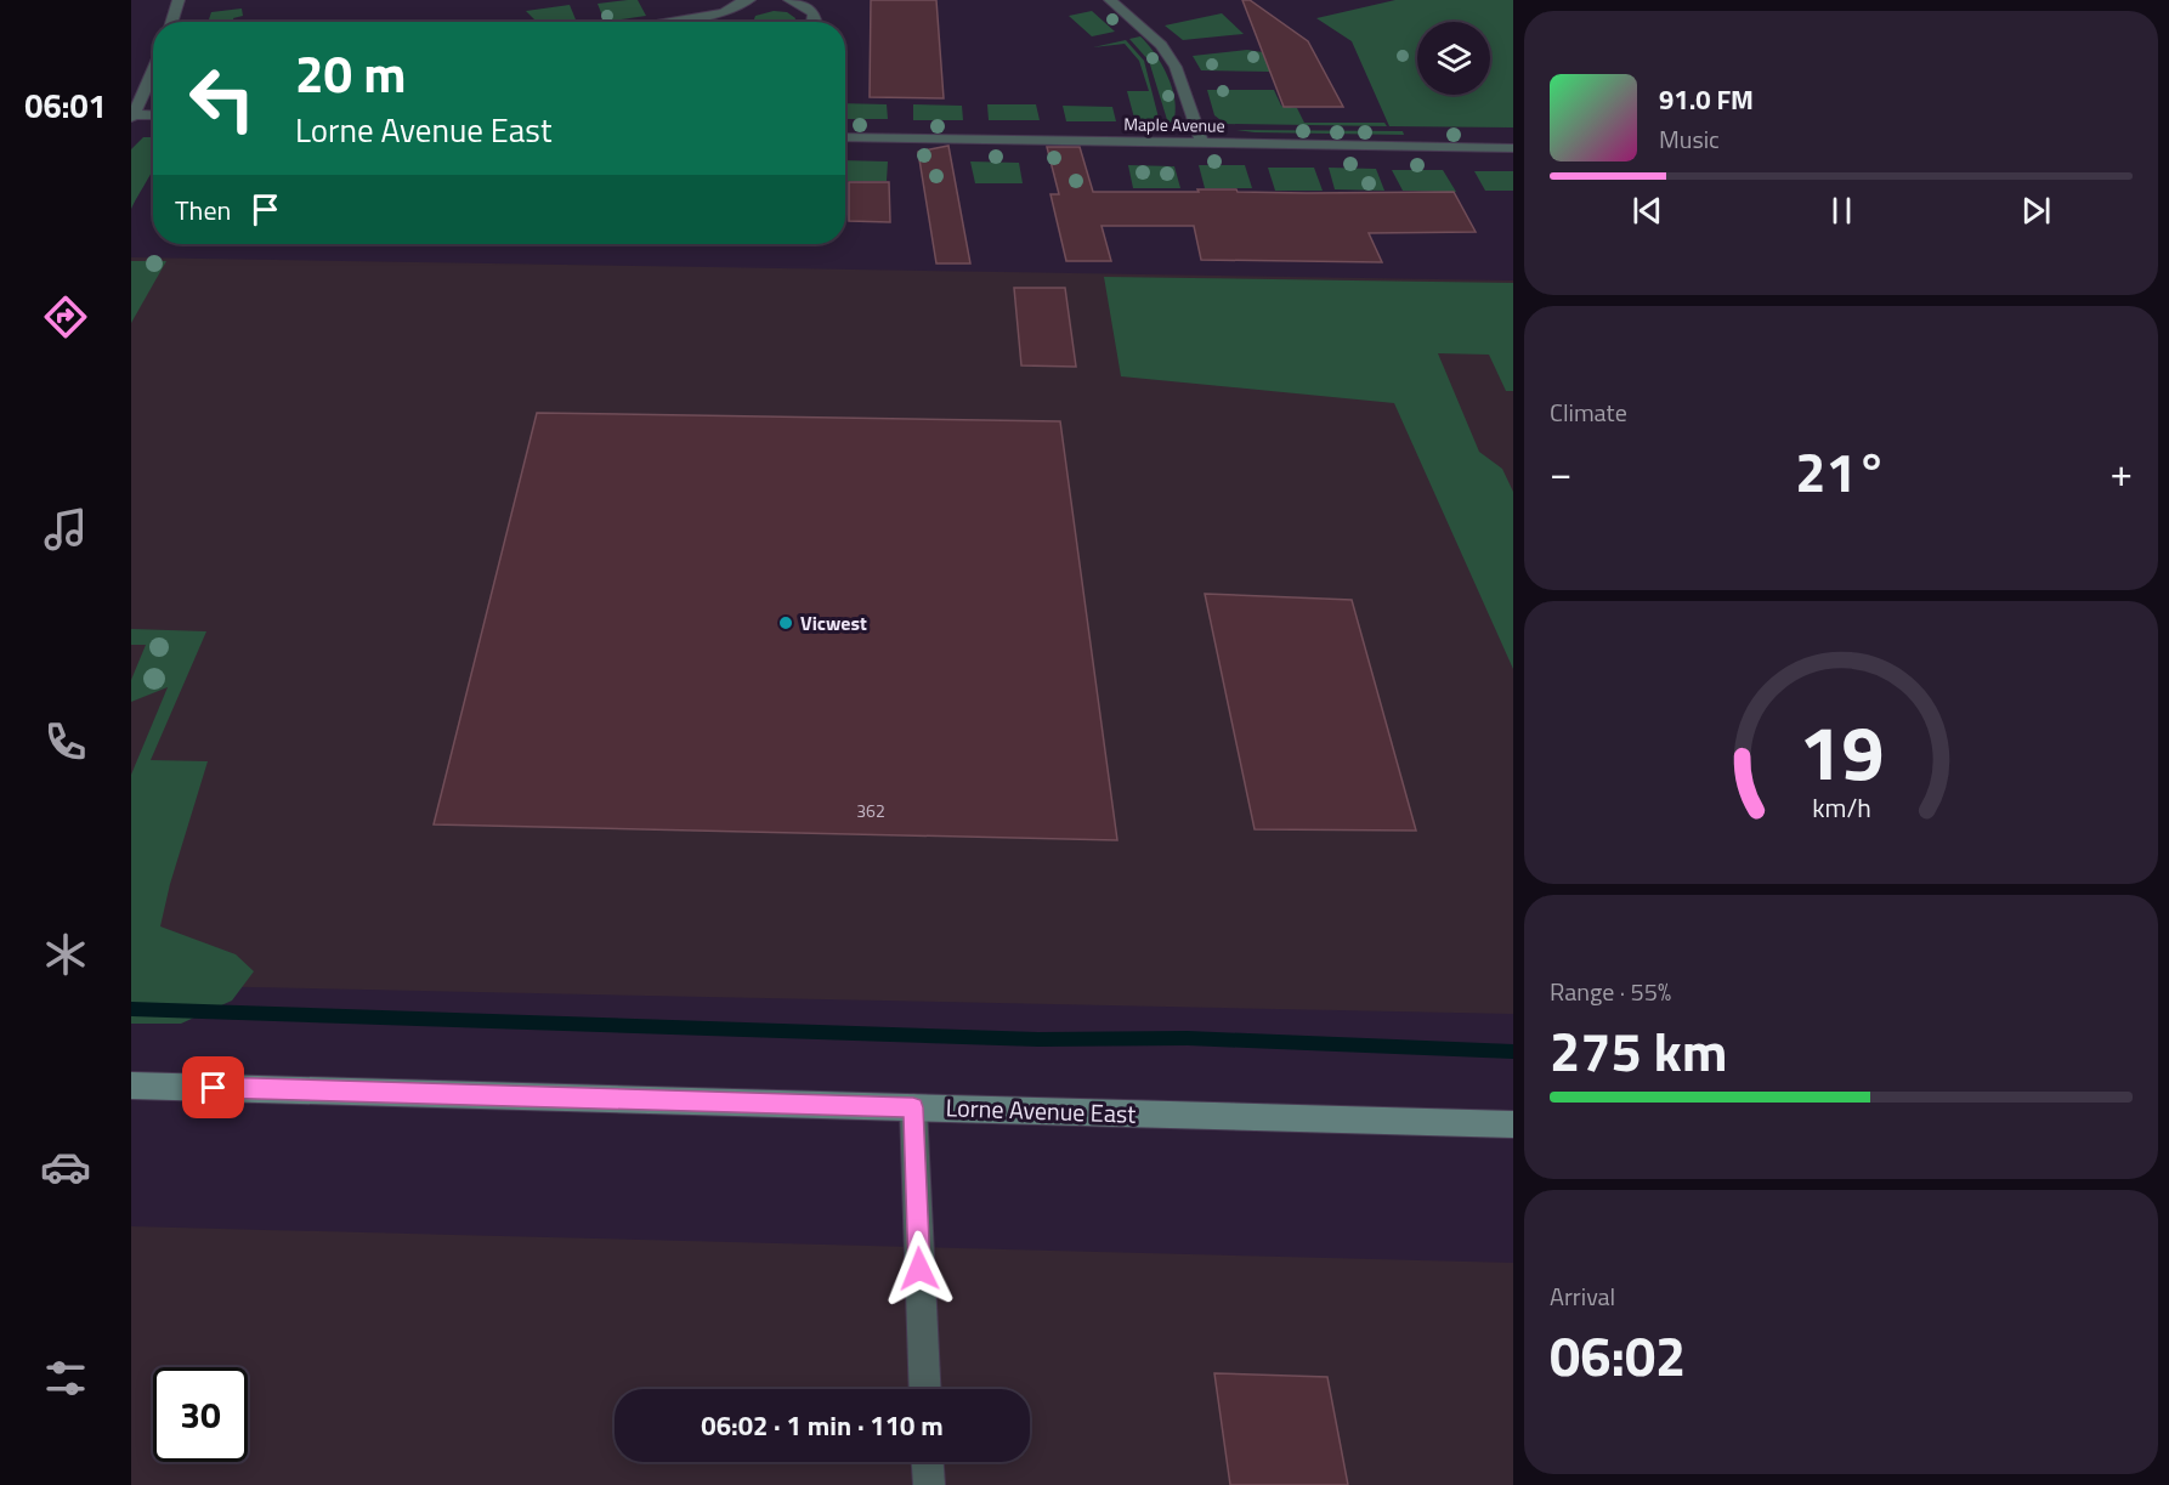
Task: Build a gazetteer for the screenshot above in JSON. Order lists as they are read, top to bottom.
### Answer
{
  "streets": {
    "main road": ["Lorne Avenue East"],
    "street": ["Maple Avenue"]
  },
  "places": ["Vicwest"],
  "house_numbers": ["362"],
  "page": {
    "tabs": "06:01",
    "turn": ["20 m", "Lorne Avenue East"],
    "song": ["91.0 FM", "Music"],
    "then": "Then",
    "tile": [
      "Climate",
      ["Range · 55%", "275 km"],
      ["Arrival", "06:02"]
    ],
    "heat": ["−", "21°", "+"],
    "limit": "30",
    "trip": "06:02 · 1 min · 110 m",
    "gauge": ["19", "km/h"]
  }
}
